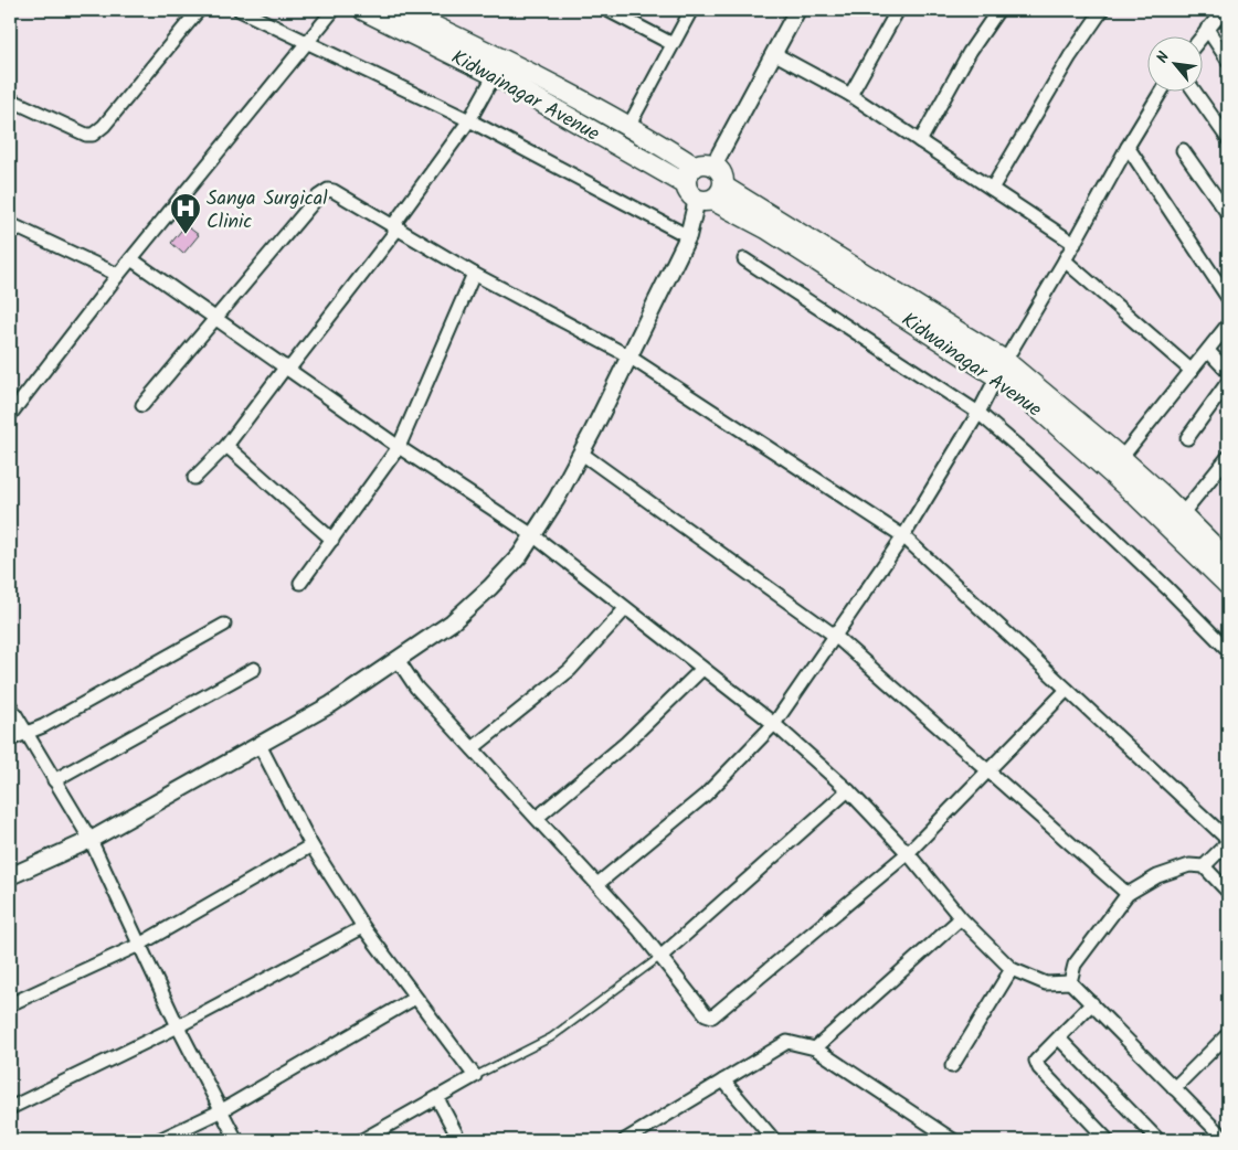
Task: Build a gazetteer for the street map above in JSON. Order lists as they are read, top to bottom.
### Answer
{
  "streets": {
    "main road": ["Kidwainagar Avenue"]
  },
  "places": {
    "hospital": ["Sanya Surgical Clinic"]
  },
  "north": "top left"
}
